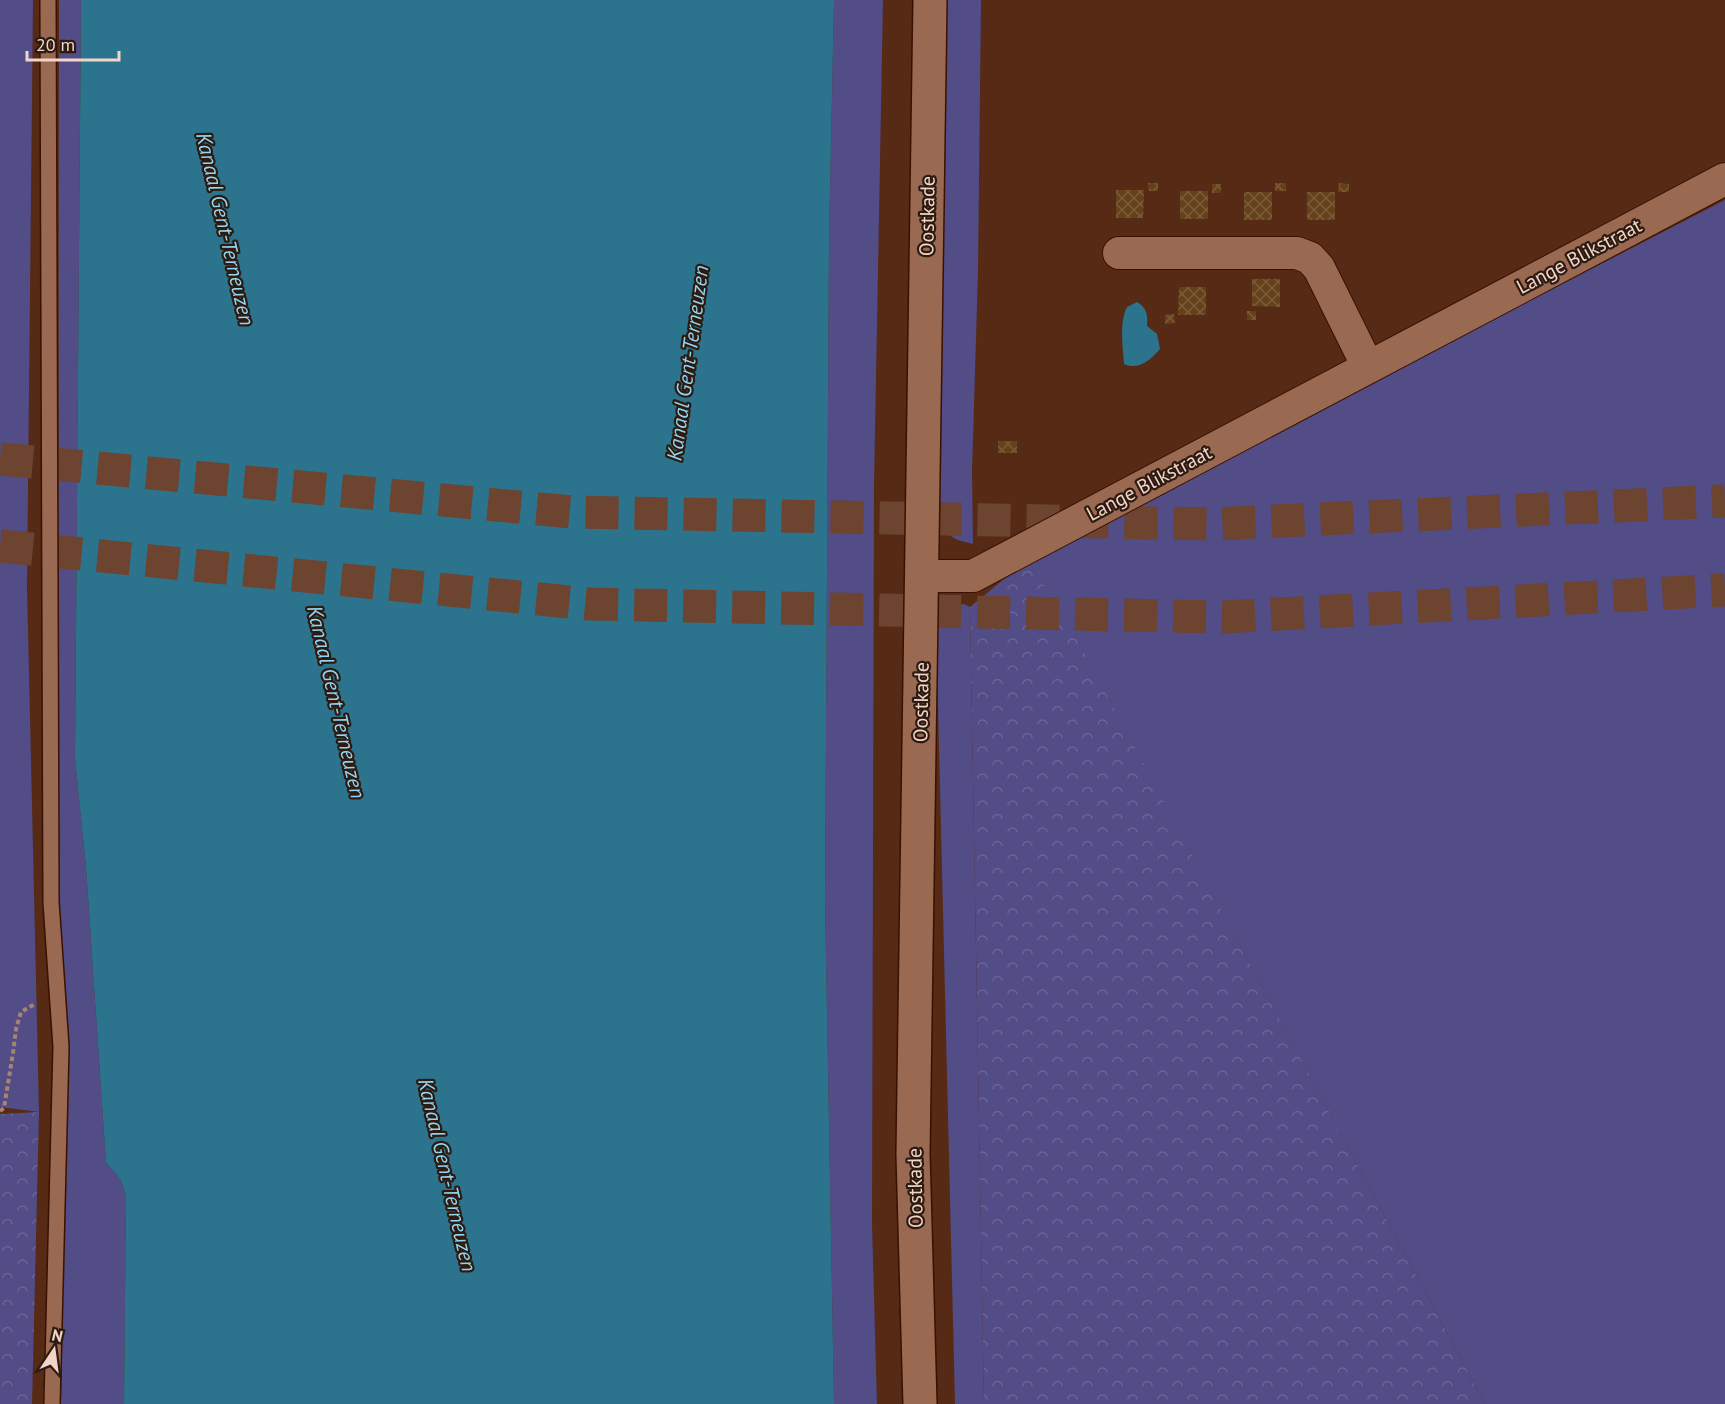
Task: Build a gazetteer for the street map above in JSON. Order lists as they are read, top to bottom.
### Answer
{
  "streets": {
    "street": ["Oostkade", "Lange Blikstraat"]
  },
  "crossings": [
    ["Oostkade", "Lange Blikstraat"]
  ],
  "water": ["Kanaal Gent-Terneuzen"],
  "scale_bar": "20 m",
  "north": "top"
}
